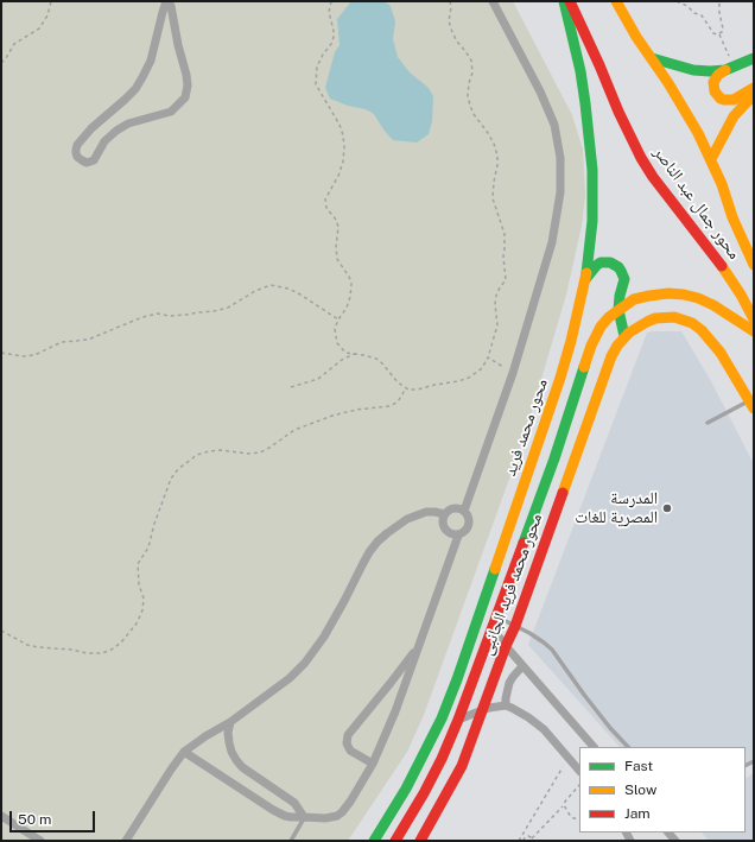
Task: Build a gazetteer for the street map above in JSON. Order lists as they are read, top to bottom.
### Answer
{
  "streets": {
    "main road": ["محور جمال عبد الناصر", "محور محمد فريد", "محور محمد فريد الجانبى"]
  },
  "places": ["المدرسة المصرية للغات"],
  "legend": ["Fast", "Slow", "Jam"],
  "scale_bar": "50 m"
}
